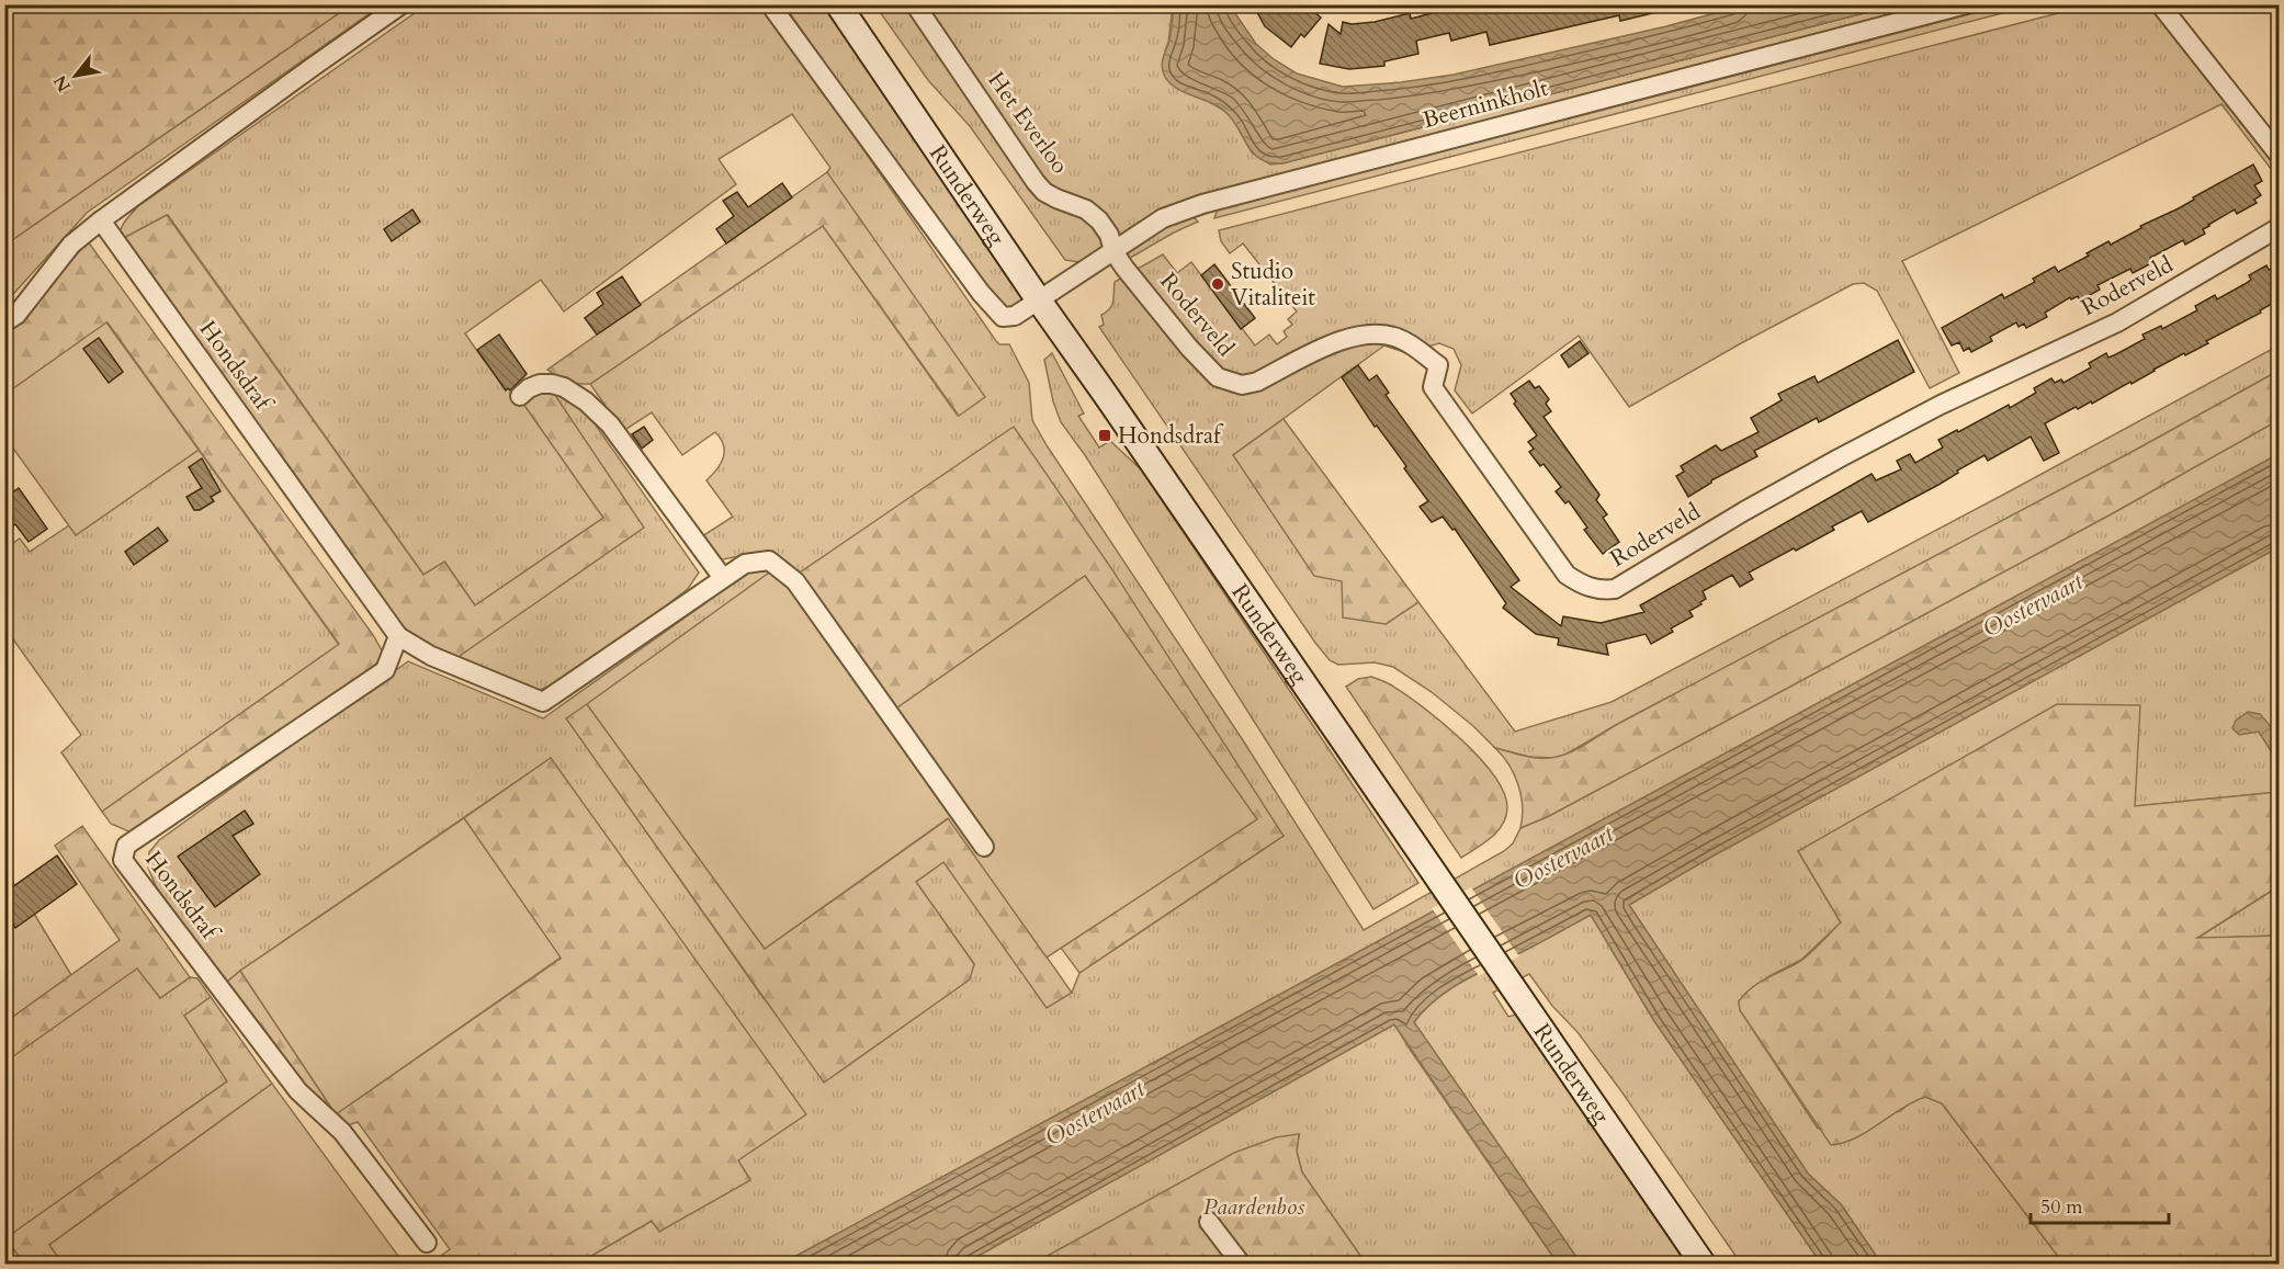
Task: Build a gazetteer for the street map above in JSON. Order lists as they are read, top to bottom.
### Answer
{
  "streets": {
    "street": [
      "Beerninkholt",
      "Het Everloo",
      "Runderweg",
      "Roderveld",
      "Hondsdraf"
    ]
  },
  "crossings": [
    ["Beerninkholt", "Het Everloo"],
    ["Beerninkholt", "Runderweg"],
    ["Beerninkholt", "Roderveld"],
    ["Het Everloo", "Roderveld"]
  ],
  "water": ["Oostervaart"],
  "parks": ["Paardenbos"],
  "places": {
    "other": ["Studio Vitaliteit"],
    "transit": ["Hondsdraf"]
  },
  "scale_bar": "50 m",
  "north": "bottom left"
}
